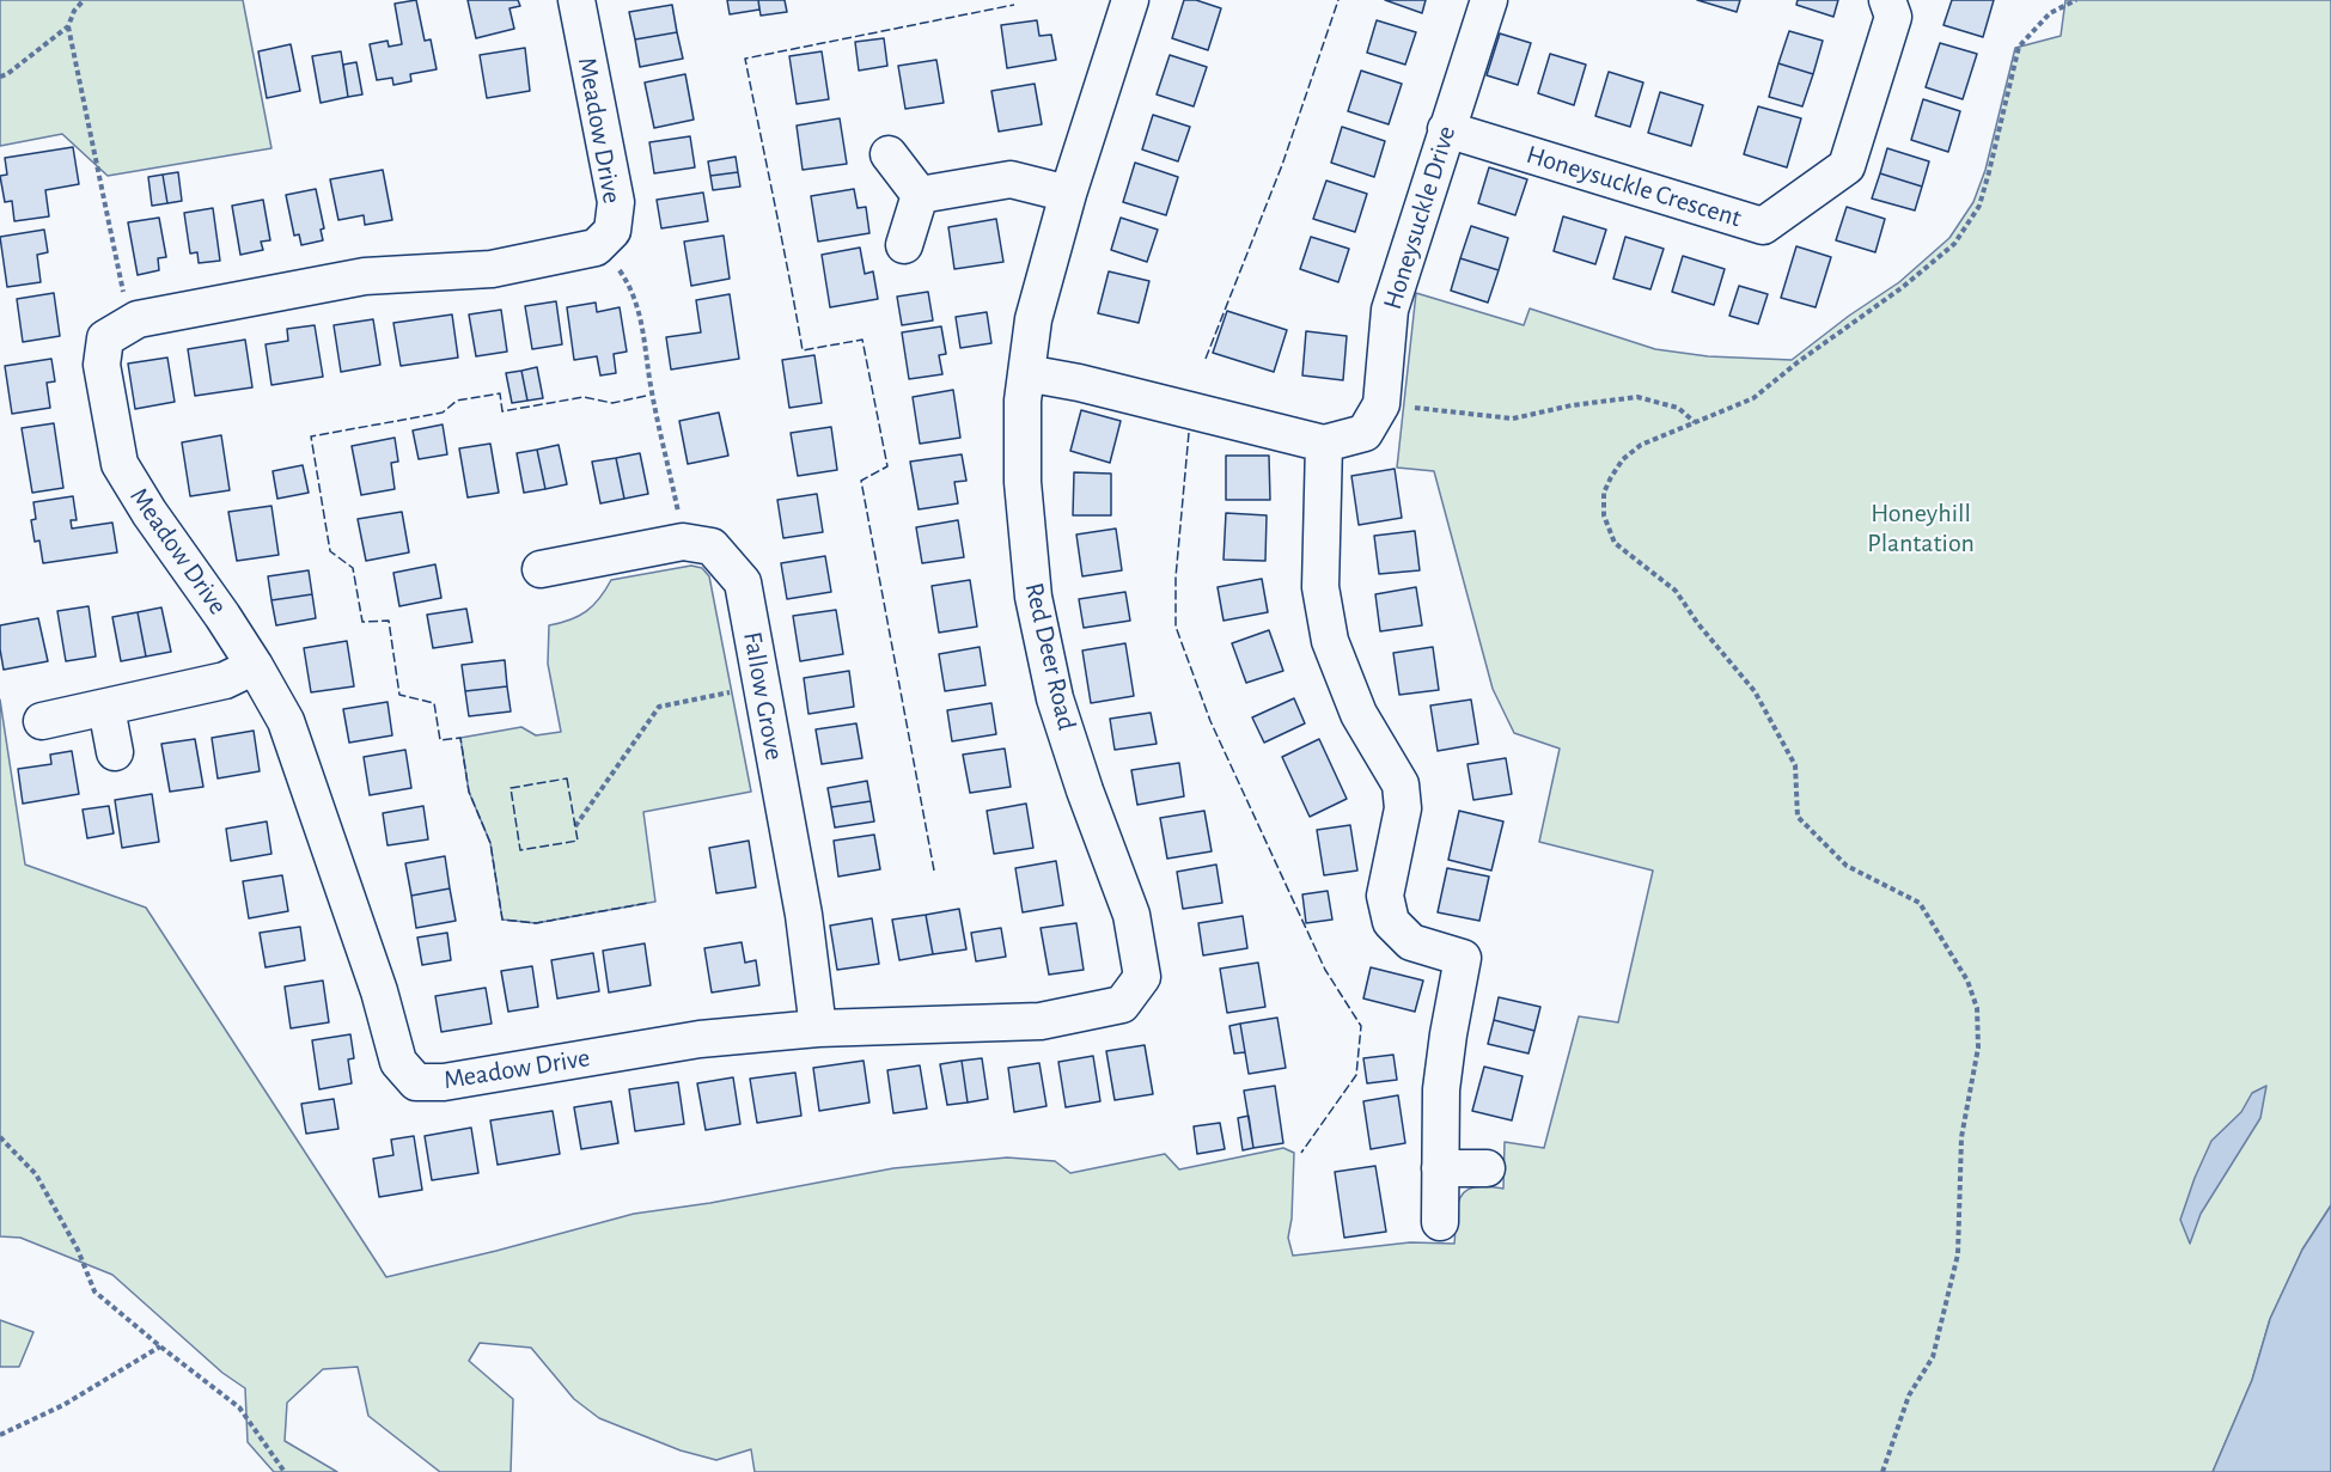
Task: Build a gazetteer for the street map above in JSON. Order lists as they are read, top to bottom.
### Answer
{
  "streets": {
    "street": [
      "Meadow Drive",
      "Honeysuckle Crescent",
      "Honeysuckle Drive",
      "Red Deer Road",
      "Fallow Grove"
    ]
  },
  "crossings": [
    ["Meadow Drive", "Red Deer Road"],
    ["Meadow Drive", "Fallow Grove"],
    ["Honeysuckle Crescent", "Honeysuckle Drive"],
    ["Honeysuckle Drive", "Red Deer Road"],
    ["Red Deer Road", "Fallow Grove"]
  ],
  "parks": ["Honeyhill Plantation"]
}
